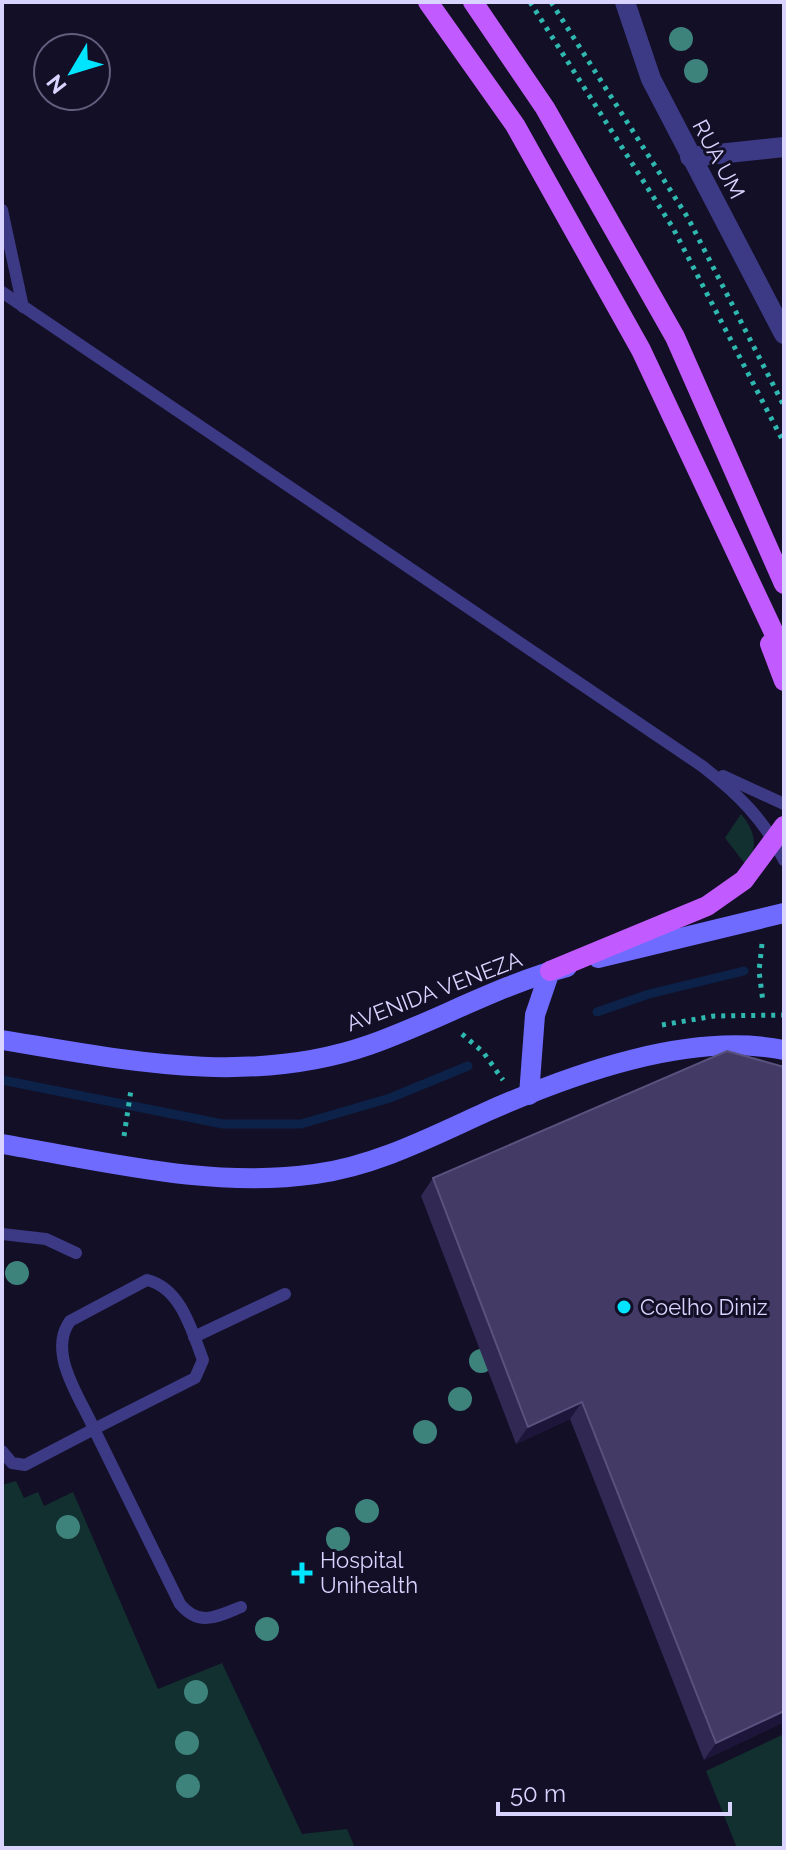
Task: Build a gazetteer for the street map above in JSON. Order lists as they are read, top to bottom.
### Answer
{
  "streets": {
    "main road": ["AVENIDA VENEZA"],
    "street": ["RUA UM"]
  },
  "places": {
    "other": ["Coelho Diniz"],
    "health": ["Hospital Unihealth"]
  },
  "scale_bar": "50 m",
  "north": "bottom left"
}
